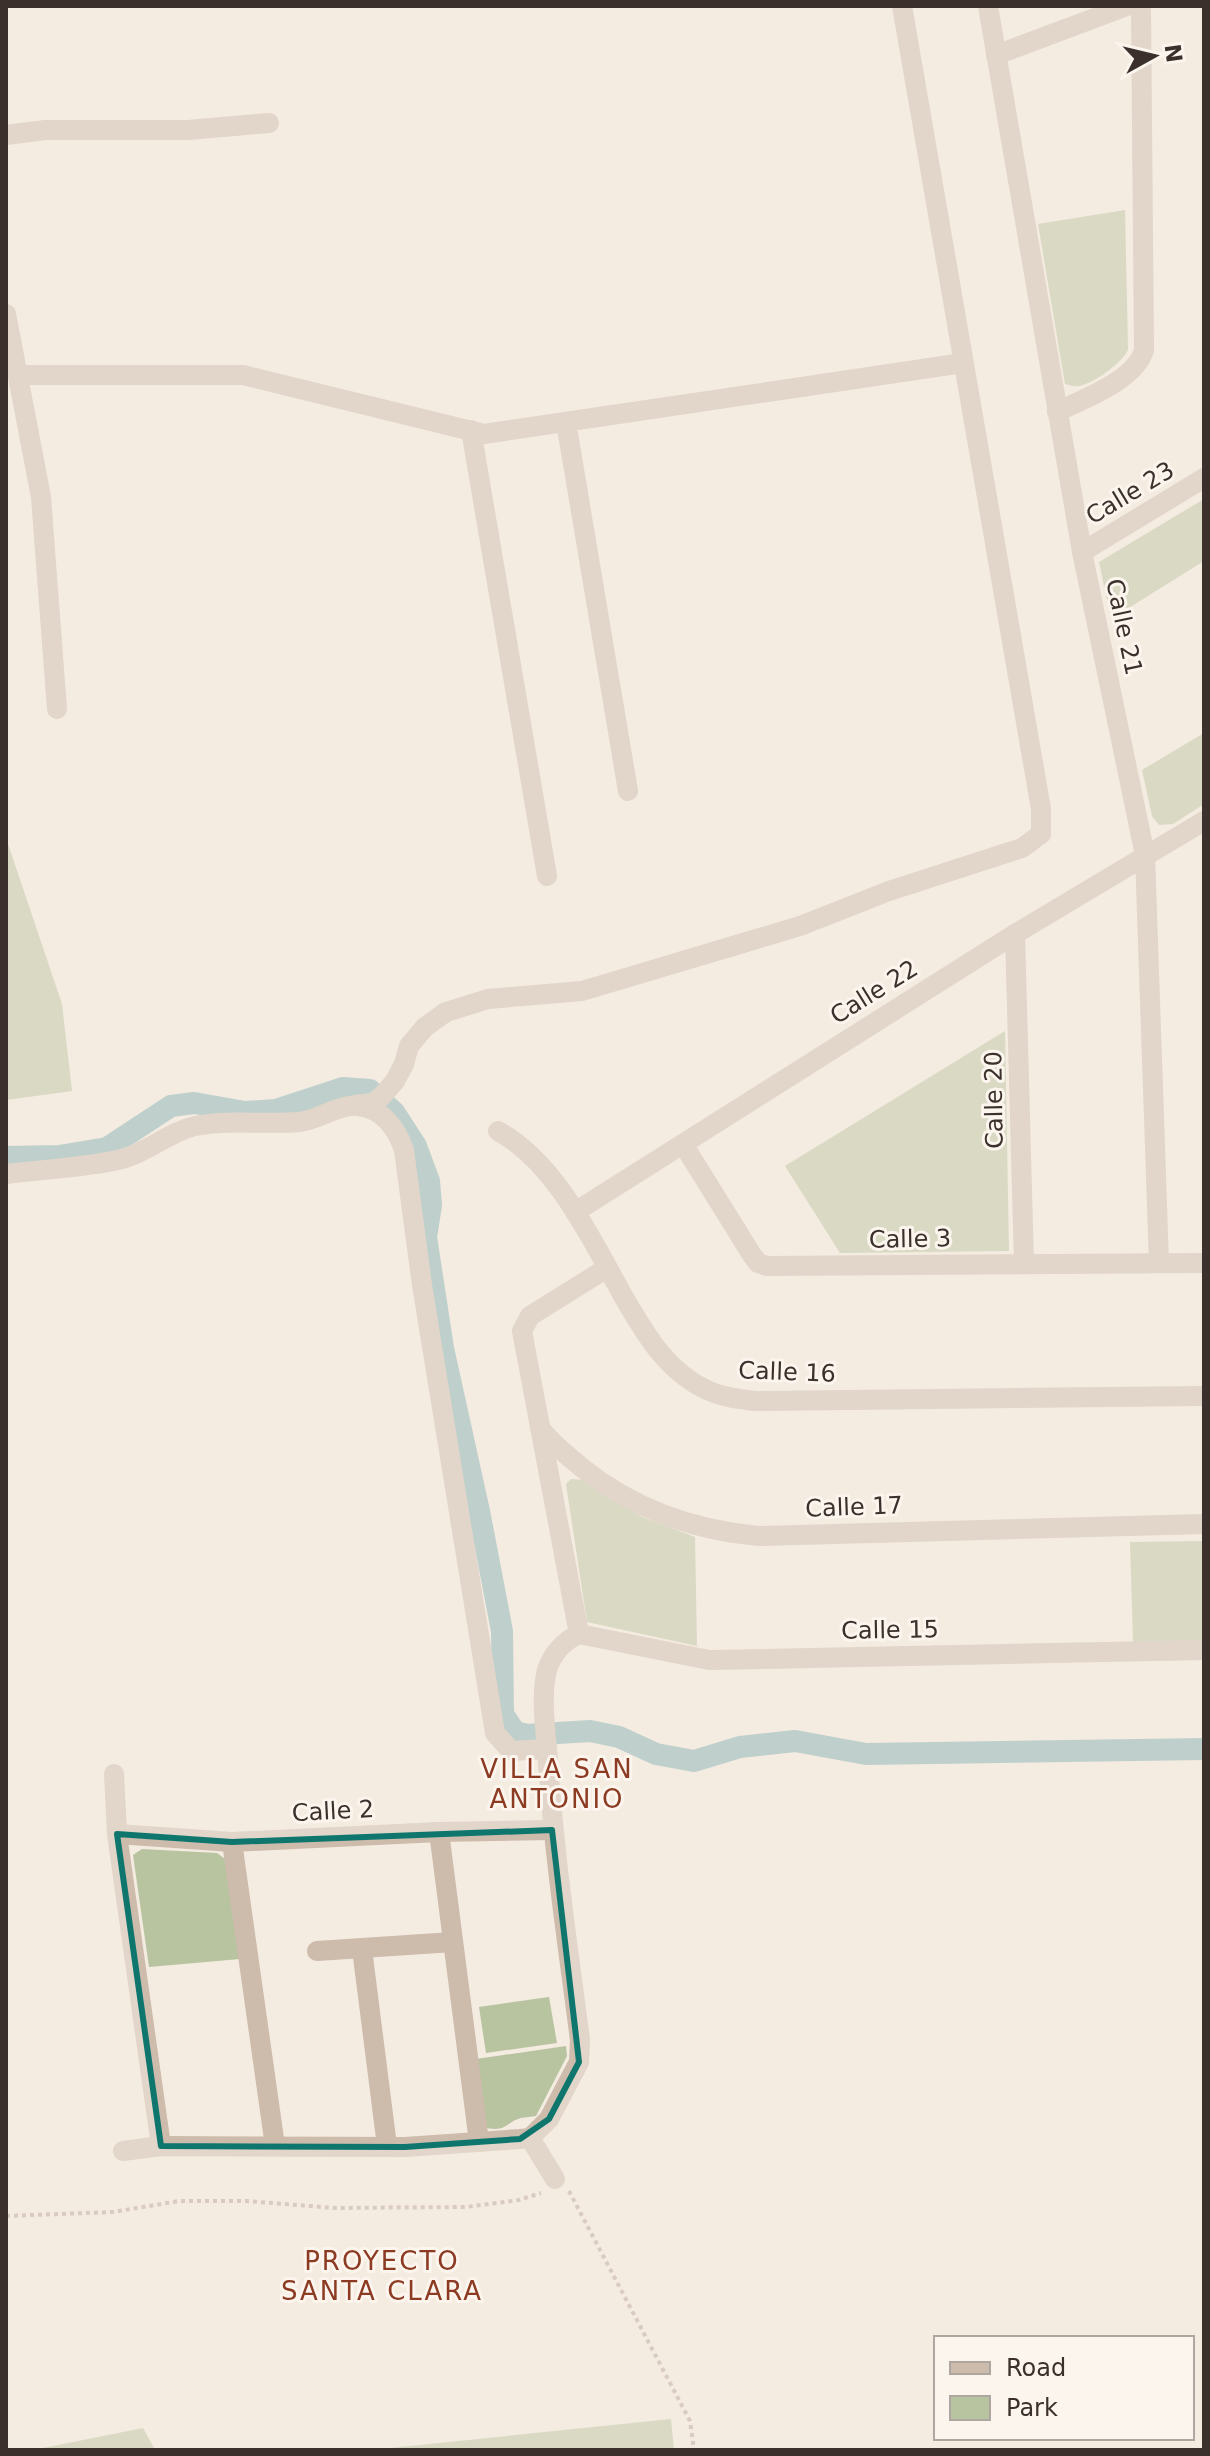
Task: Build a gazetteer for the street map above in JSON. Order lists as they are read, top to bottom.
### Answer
{
  "streets": {
    "street": [
      "Calle 23",
      "Calle 21",
      "Calle 22",
      "Calle 20",
      "Calle 3",
      "Calle 16",
      "Calle 17",
      "Calle 15",
      "Calle 2"
    ]
  },
  "crossings": [
    ["Calle 23", "Calle 21"],
    ["Calle 21", "Calle 22"],
    ["Calle 21", "Calle 3"],
    ["Calle 22", "Calle 20"],
    ["Calle 22", "Calle 3"],
    ["Calle 22", "Calle 16"],
    ["Calle 20", "Calle 3"]
  ],
  "districts": ["VILLA SAN ANTONIO", "PROYECTO SANTA CLARA"],
  "legend": ["Road", "Park"],
  "north": "right"
}
